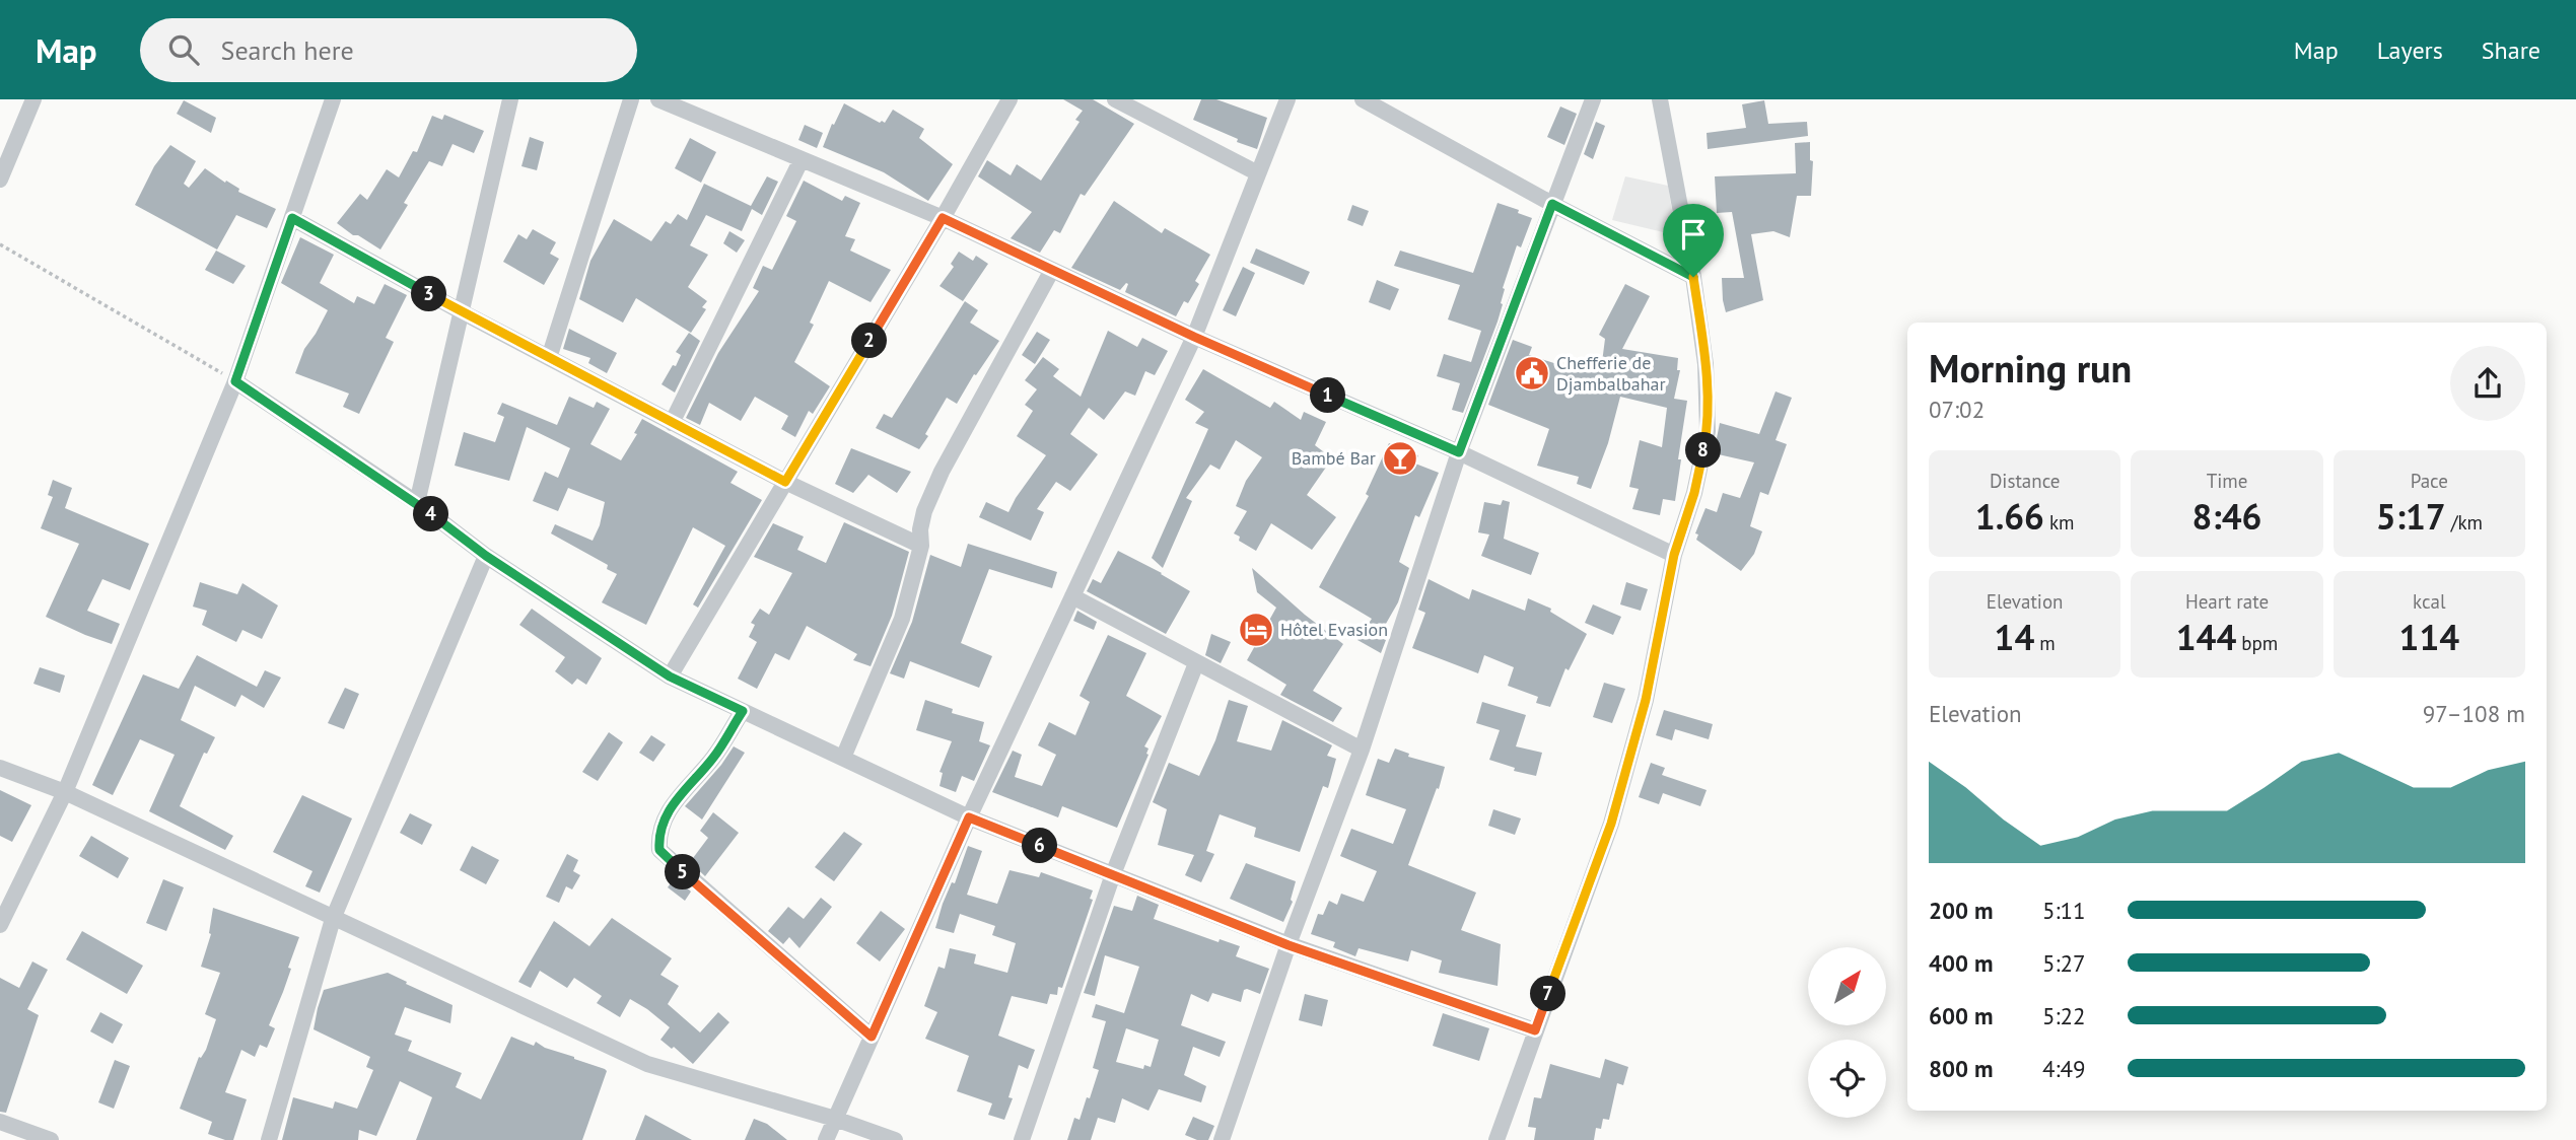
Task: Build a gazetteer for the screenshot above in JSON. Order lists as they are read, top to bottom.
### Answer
{
  "places": {
    "public building": ["Chefferie de Djambalbahar"],
    "bar": ["Bambé Bar"],
    "hotel": ["Hôtel Evasion"]
  },
  "north": "top right",
  "page": {
    "header": "Map",
    "search": "Search here",
    "nav": ["Map", "Layers", "Share"],
    "pins": [
      "3",
      "2",
      "1",
      "8",
      "4",
      "6",
      "5",
      "7"
    ],
    "heading": ["Morning run", "07:02"],
    "stats": [
      ["Distance", "1.66 km"],
      ["Time", "8:46"],
      ["Pace", "5:17 /km"],
      ["Elevation", "14 m"],
      ["Heart rate", "144 bpm"],
      ["kcal", "114"]
    ],
    "chart": ["Elevation", "97–108 m"],
    "list": [
      {
        "name": "200 m",
        "note": "5:11"
      },
      {
        "name": "400 m",
        "note": "5:27"
      },
      {
        "name": "600 m",
        "note": "5:22"
      },
      {
        "name": "800 m",
        "note": "4:49"
      }
    ]
  }
}
